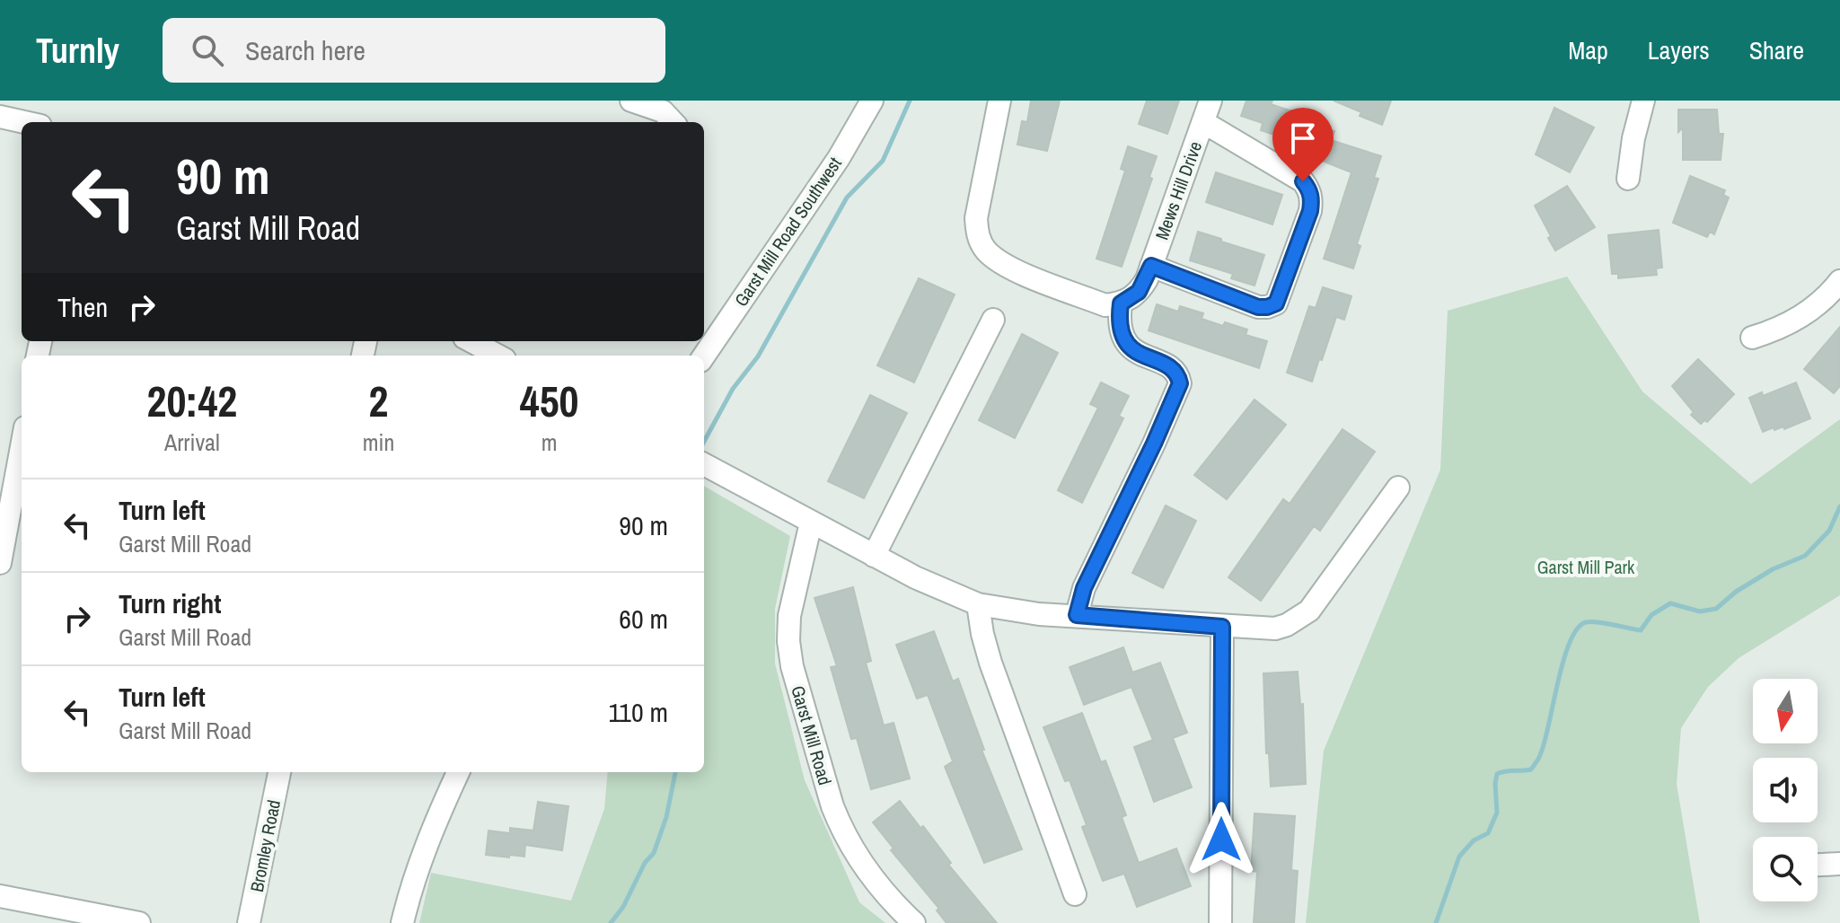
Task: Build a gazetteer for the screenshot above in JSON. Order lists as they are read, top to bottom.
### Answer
{
  "streets": {
    "street": [
      "Mews Hill Drive",
      "Garst Mill Road Southwest",
      "Garst Mill Road",
      "Bromley Road"
    ]
  },
  "parks": ["Garst Mill Park"],
  "north": "bottom",
  "page": {
    "header": "Turnly",
    "search": "Search here",
    "nav": ["Map", "Layers", "Share"],
    "turn": ["90 m", "Garst Mill Road"],
    "then": "Then",
    "eta": [
      "20:42",
      "Arrival",
      "2",
      "min",
      "450",
      "m"
    ],
    "list": [
      {
        "name": "Turn left",
        "note": "Garst Mill Road",
        "value": "90 m"
      },
      {
        "name": "Turn right",
        "note": "Garst Mill Road",
        "value": "60 m"
      },
      {
        "name": "Turn left",
        "note": "Garst Mill Road",
        "value": "110 m"
      }
    ]
  }
}
